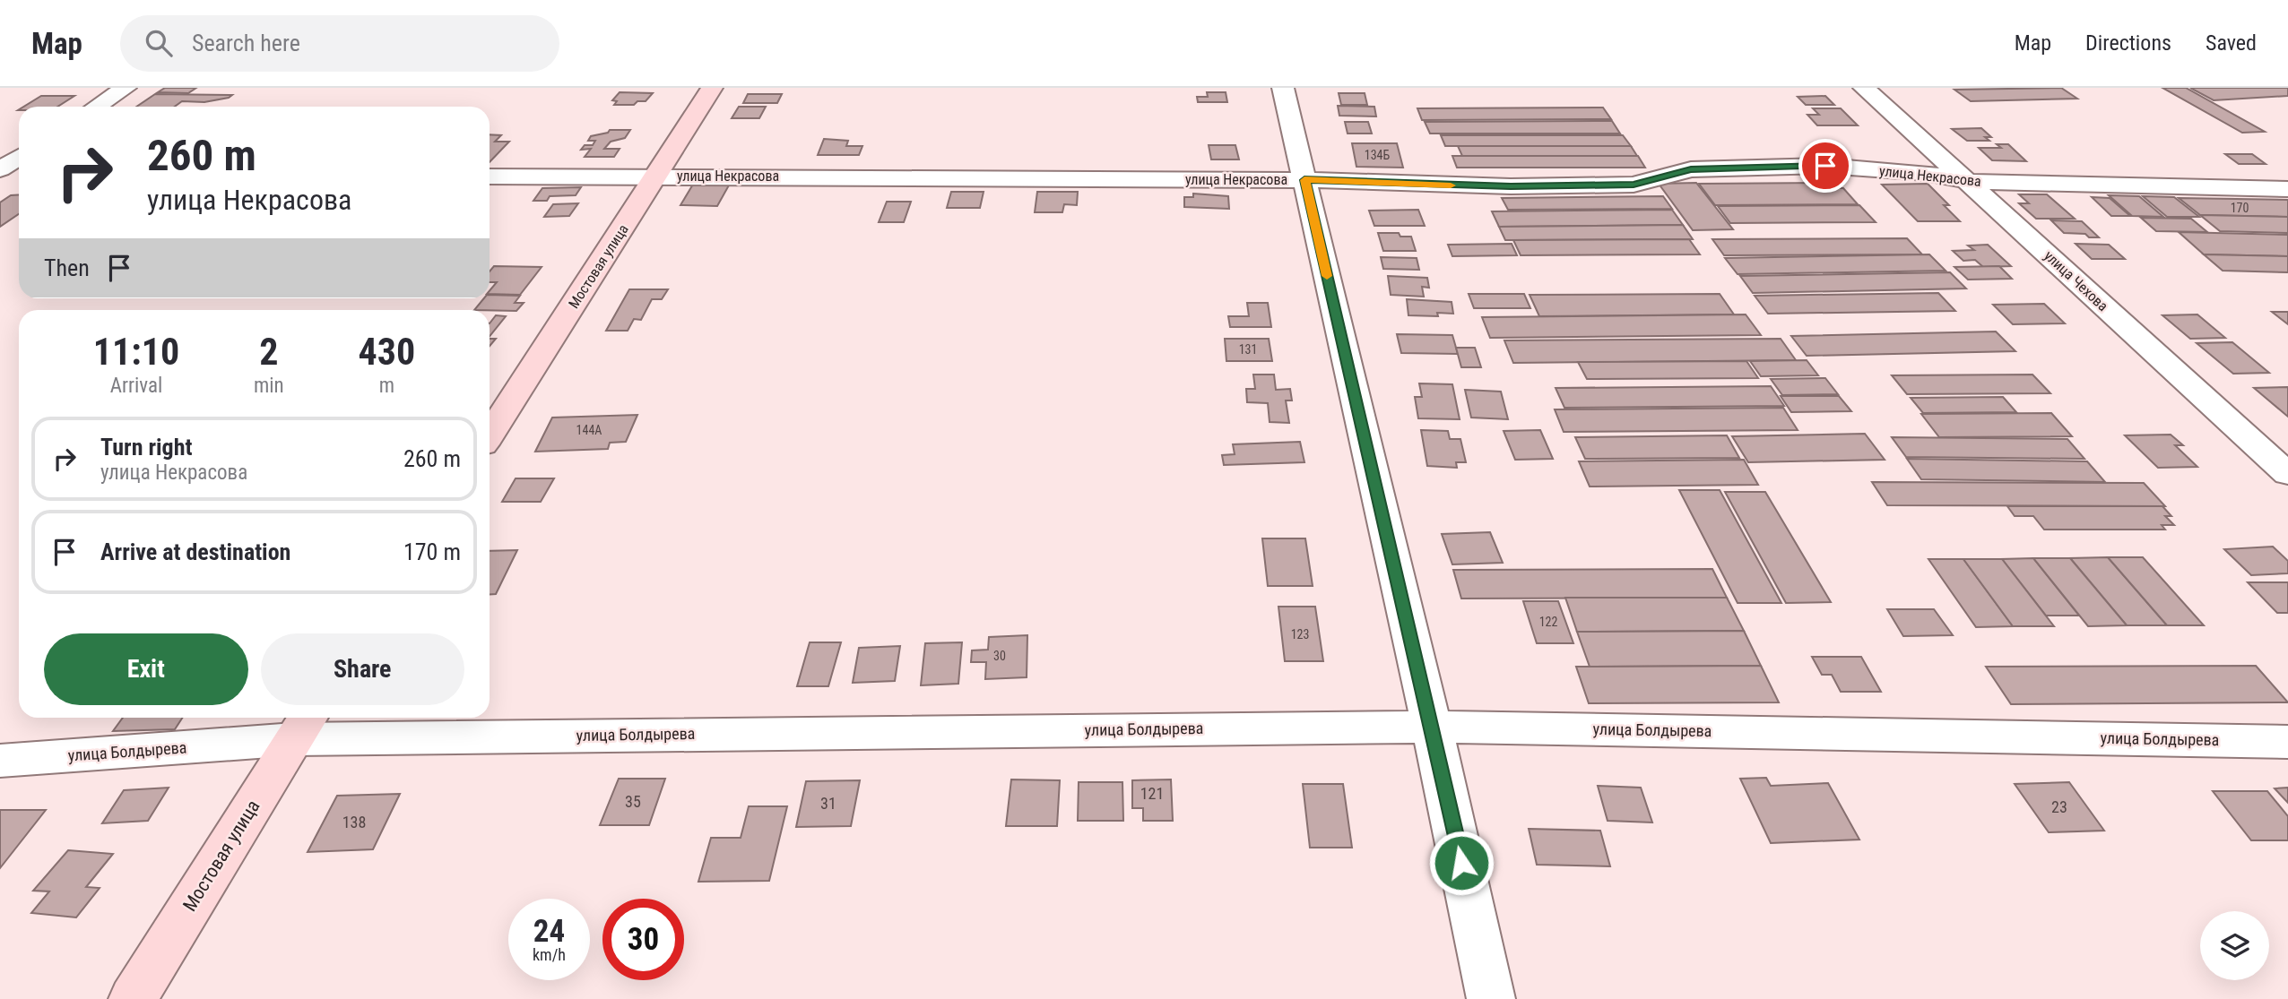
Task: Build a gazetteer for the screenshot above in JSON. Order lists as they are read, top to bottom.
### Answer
{
  "streets": {
    "street": [
      "улица Некрасова",
      "Мостовая улица",
      "улица Чехова",
      "улица Болдырева"
    ]
  },
  "crossings": [
    ["улица Некрасова", "Мостовая улица"],
    ["улица Некрасова", "улица Чехова"],
    ["Мостовая улица", "улица Болдырева"]
  ],
  "house_numbers": [
    "134Б",
    "170",
    "131",
    "144А",
    "122",
    "123",
    "30",
    "121",
    "35",
    "31",
    "23",
    "138"
  ],
  "page": {
    "header": "Map",
    "search": "Search here",
    "nav": ["Map", "Directions", "Saved"],
    "turn": ["260 m", "улица Некрасова"],
    "then": "Then",
    "eta": [
      "11:10",
      "Arrival",
      "2",
      "min",
      "430",
      "m"
    ],
    "list": [
      {
        "name": "Turn right",
        "note": "улица Некрасова",
        "value": "260 m"
      },
      {
        "name": "Arrive at destination",
        "value": "170 m"
      }
    ],
    "buttons": ["Exit", "Share"],
    "speed": "24 km/h",
    "limit": "30"
  }
}
